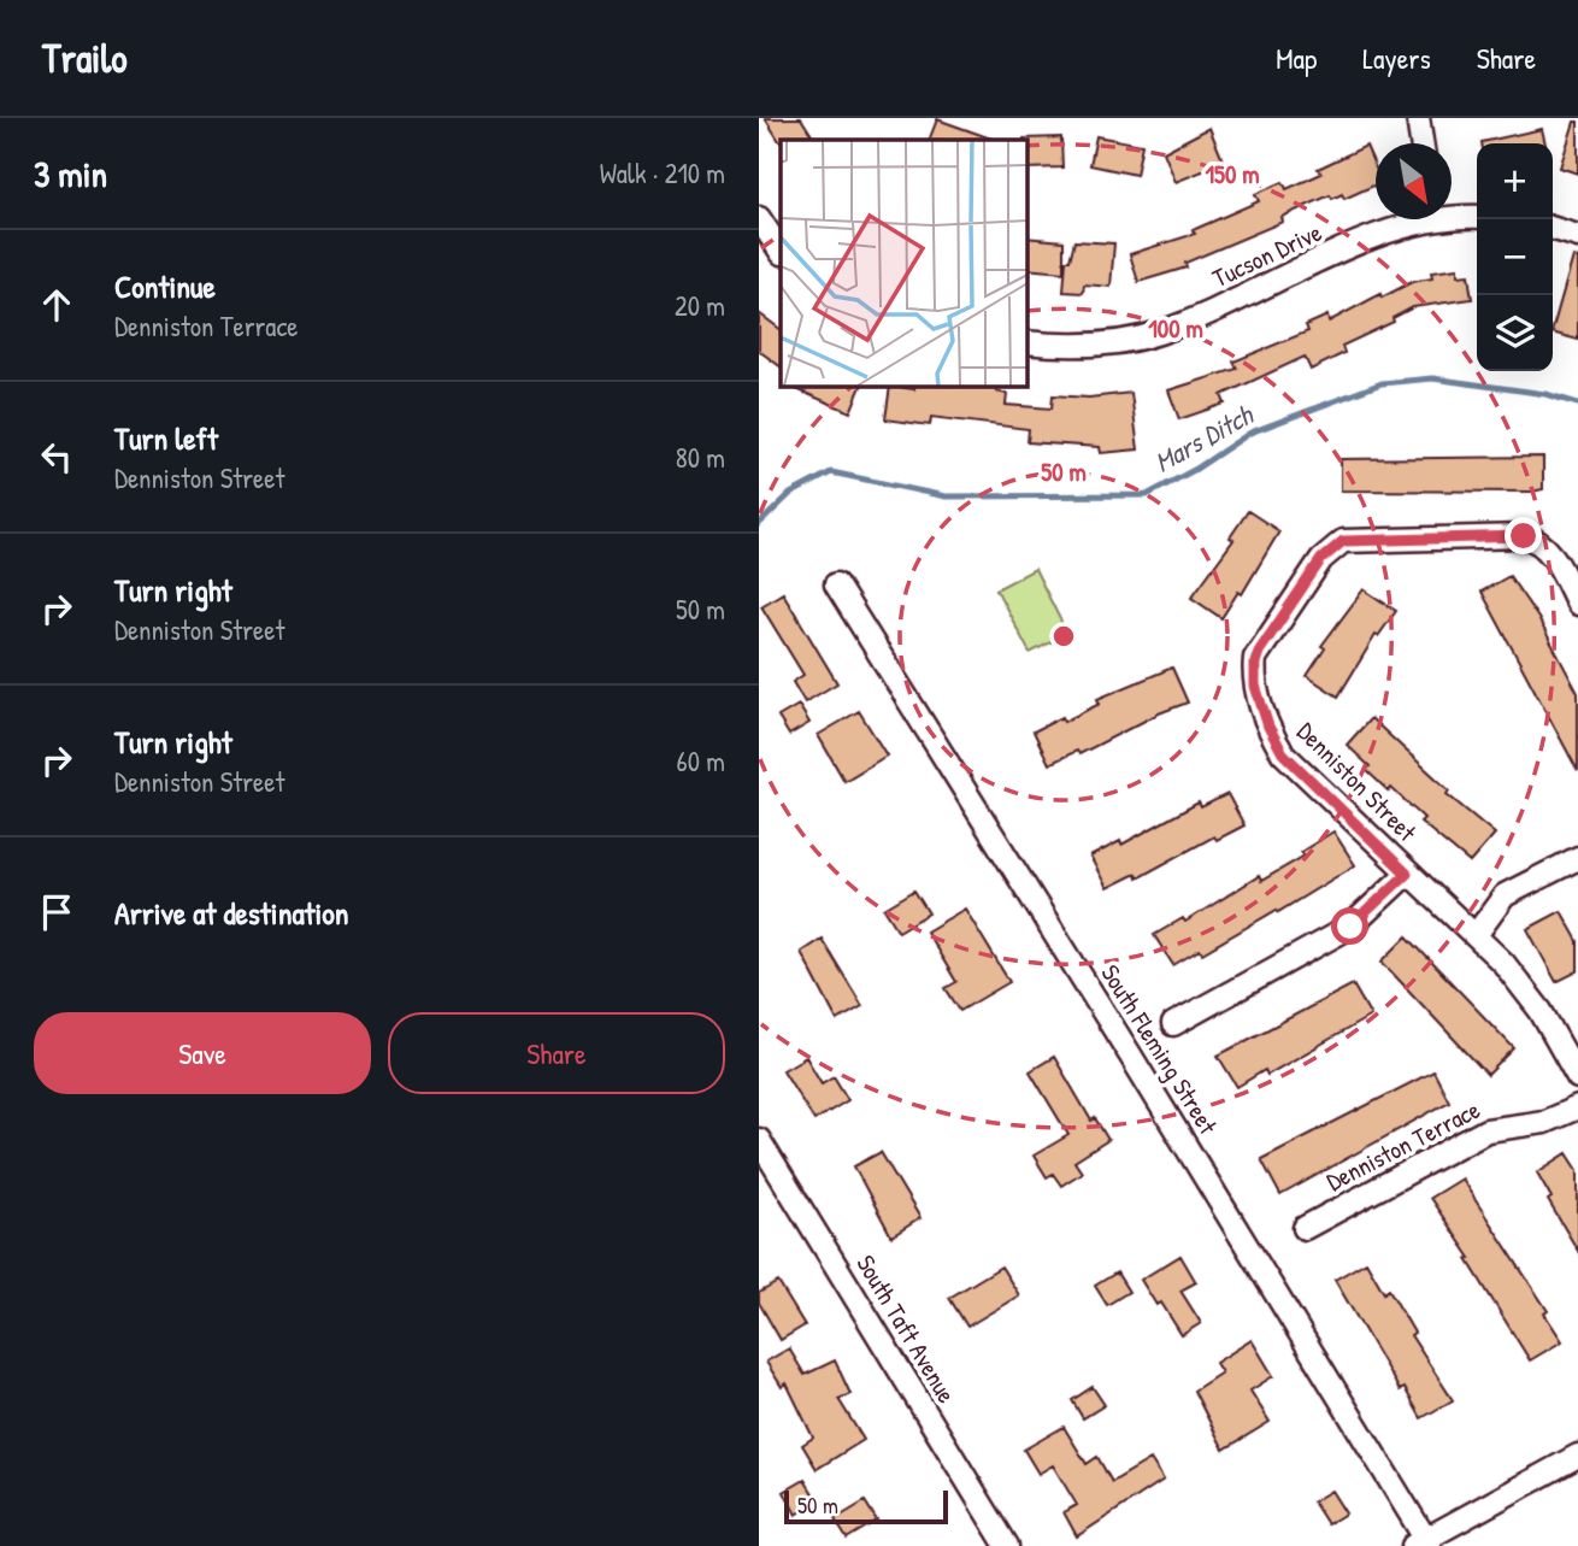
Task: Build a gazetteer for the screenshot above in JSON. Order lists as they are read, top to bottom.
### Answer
{
  "streets": {
    "street": [
      "Tucson Drive",
      "Denniston Street",
      "South Fleming Street",
      "Denniston Terrace",
      "South Taft Avenue"
    ]
  },
  "water": ["Mars Ditch"],
  "scale_bar": "50 m",
  "north": "bottom right",
  "page": {
    "header": "Trailo",
    "nav": ["Map", "Layers", "Share"],
    "heading": ["3 min", "Walk · 210 m"],
    "map_buttons": ["+", "−"],
    "list": [
      ["Continue", "Denniston Terrace", "20 m"],
      ["Turn left", "Denniston Street", "80 m"],
      ["Turn right", "Denniston Street", "50 m"],
      ["Turn right", "Denniston Street", "60 m"],
      "Arrive at destination"
    ],
    "buttons": ["Save", "Share"],
    "scale": "50 m"
  },
  "rings": ["150 m", "100 m", "50 m"]
}
